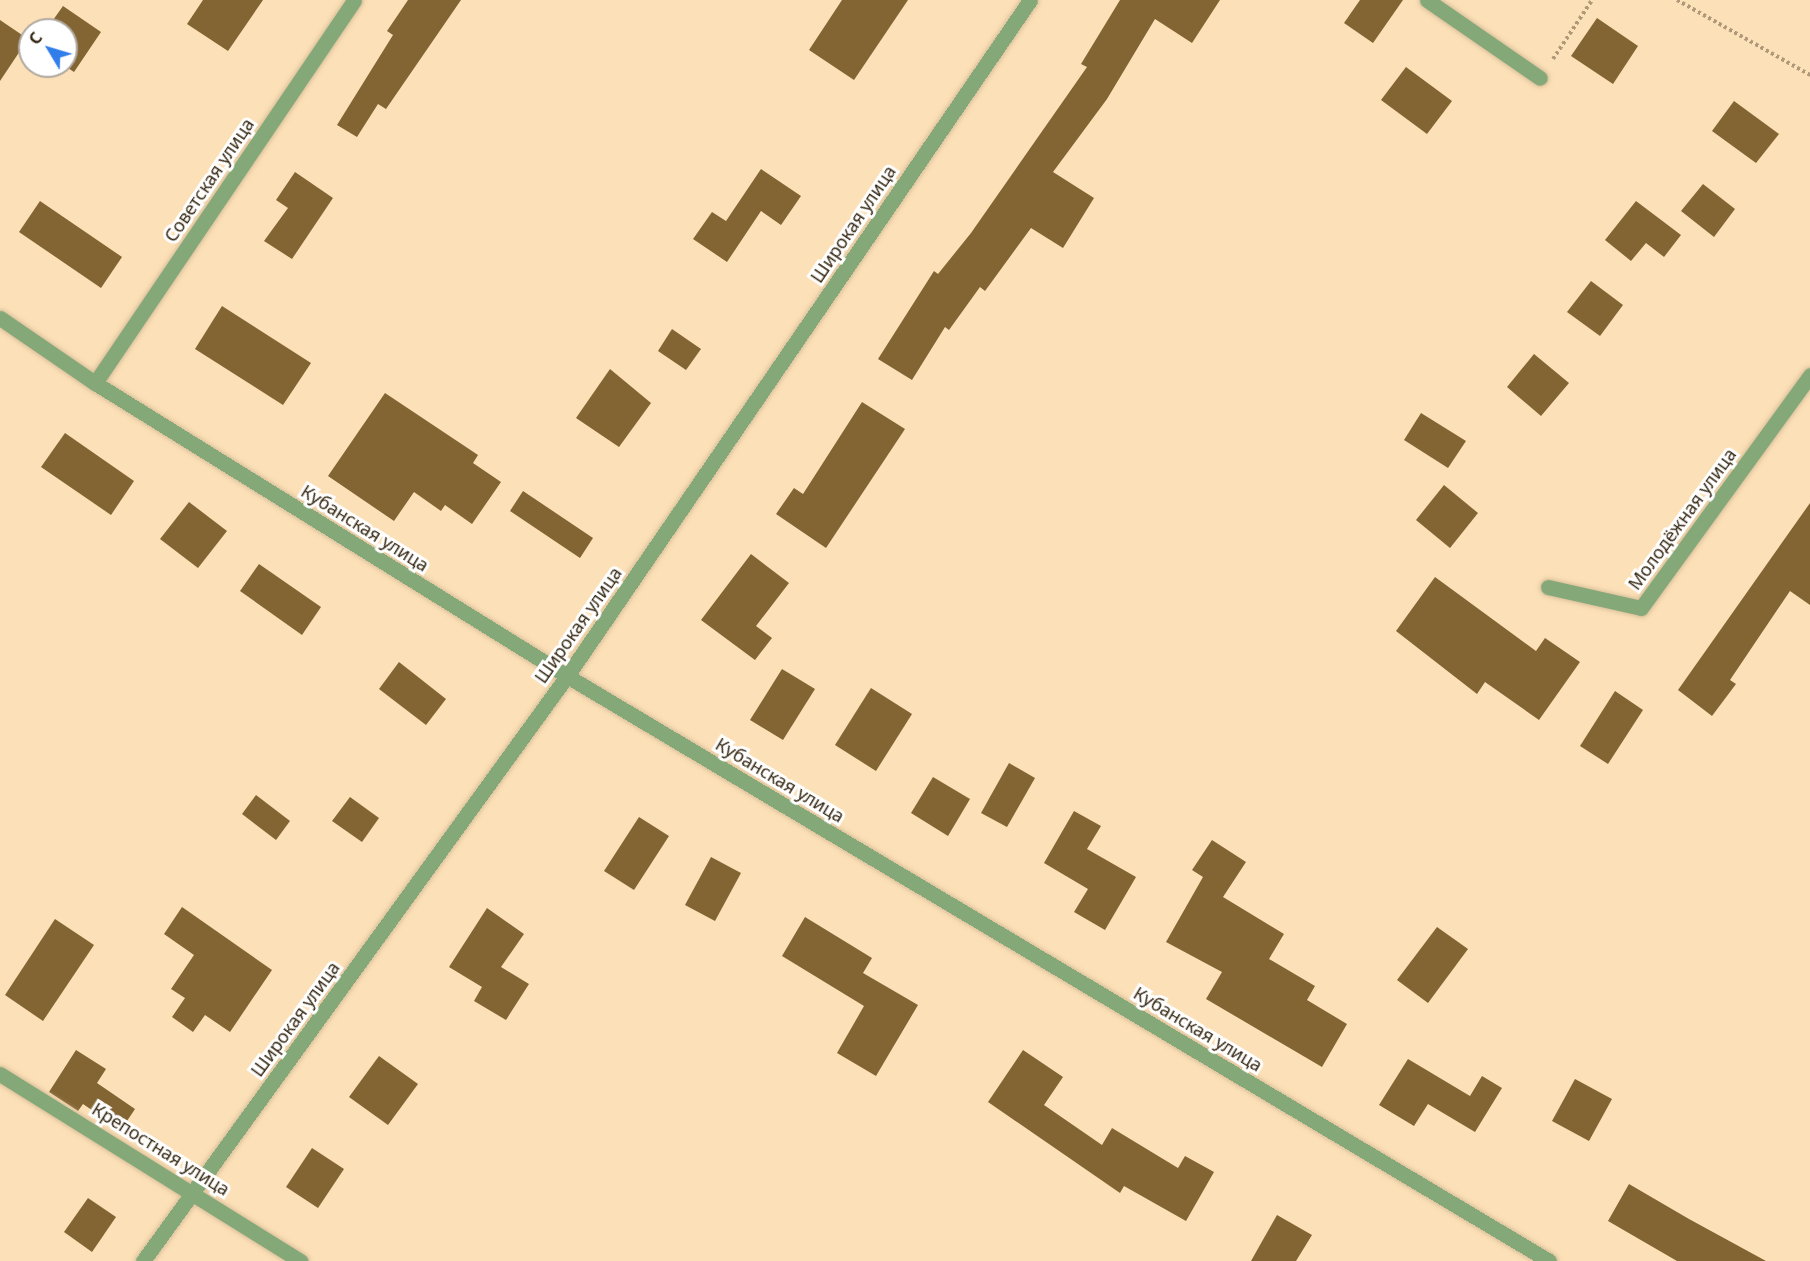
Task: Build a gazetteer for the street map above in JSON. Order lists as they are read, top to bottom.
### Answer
{
  "streets": {
    "street": [
      "Советская улица",
      "Широкая улица",
      "Молодёжная улица",
      "Кубанская улица",
      "Крепостная улица"
    ]
  },
  "crossings": [
    ["Советская улица", "Кубанская улица"],
    ["Широкая улица", "Кубанская улица"],
    ["Широкая улица", "Крепостная улица"]
  ],
  "north": "top left"
}
